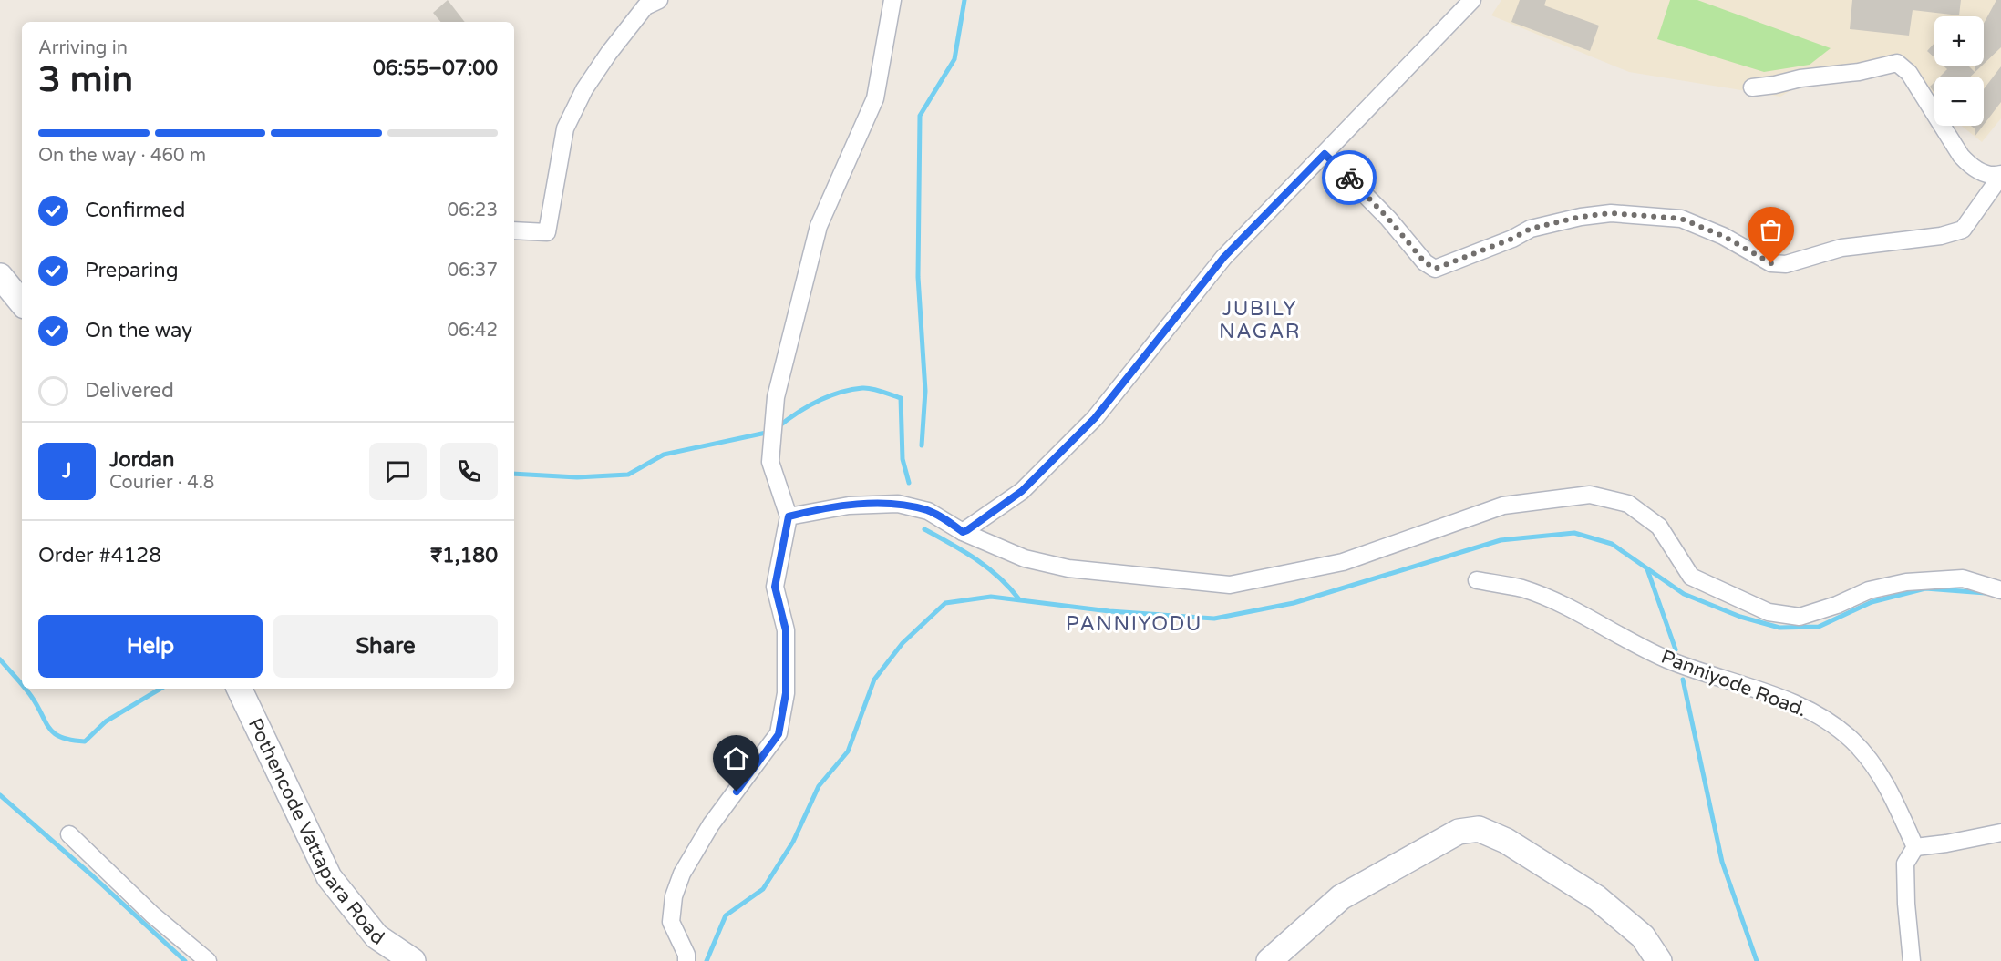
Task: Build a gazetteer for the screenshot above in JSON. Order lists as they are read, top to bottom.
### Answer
{
  "streets": {
    "main road": ["Pothencode Vattapara Road"],
    "street": ["Panniyode Road."]
  },
  "districts": ["JUBILY NAGAR", "PANNIYODU"],
  "page": {
    "map_buttons": ["+", "−"],
    "heading": ["3 min", "Arriving in", "06:55–07:00"],
    "panel": [
      "Jordan",
      "Courier · 4.8",
      "Order #4128",
      "₹1,180"
    ],
    "bar": "On the way · 460 m",
    "list": [
      ["Confirmed", "06:23"],
      ["Preparing", "06:37"],
      ["On the way", "06:42"],
      "Delivered"
    ],
    "round": "J",
    "buttons": ["Help", "Share"]
  }
}
